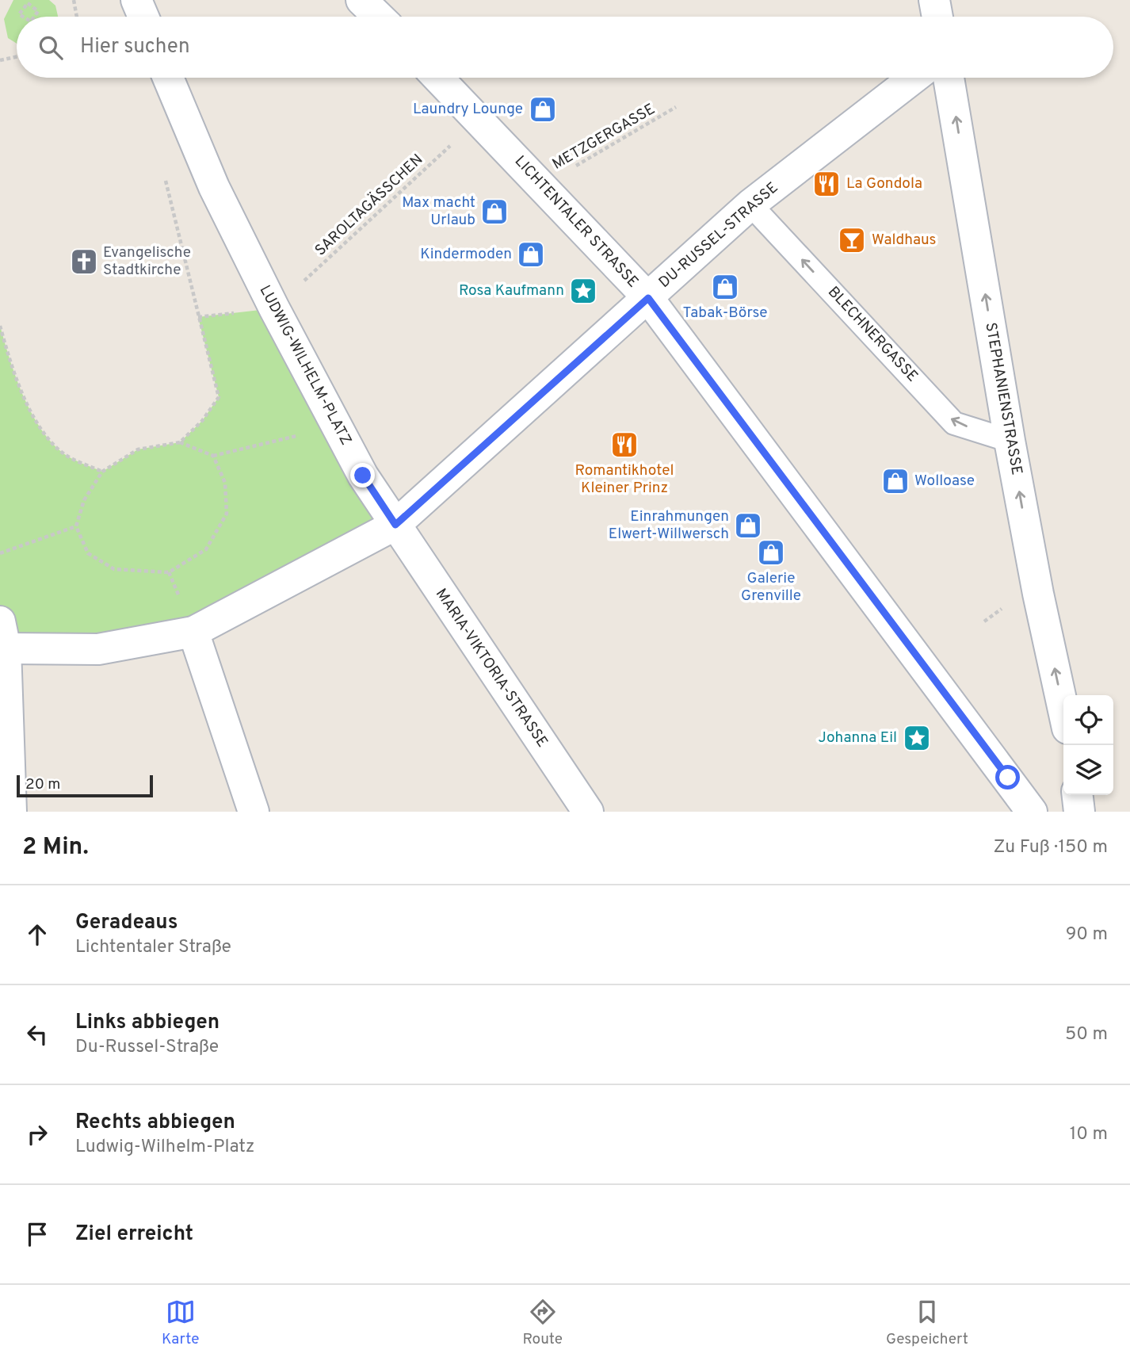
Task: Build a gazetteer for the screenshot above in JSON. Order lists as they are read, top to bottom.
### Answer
{
  "streets": {
    "street": [
      "LICHTENTALER STRASSE",
      "DU-RUSSEL-STRASSE",
      "LUDWIG-WILHELM-PLATZ",
      "STEPHANIENSTRASSE",
      "MARIA-VIKTORIA-STRASSE"
    ],
    "lane": ["BLECHNERGASSE"],
    "path": ["METZGERGASSE", "SAROLTAGÄSSCHEN"]
  },
  "crossings": [
    ["METZGERGASSE", "LICHTENTALER STRASSE"],
    ["SAROLTAGÄSSCHEN", "LICHTENTALER STRASSE"],
    ["SAROLTAGÄSSCHEN", "LUDWIG-WILHELM-PLATZ"],
    ["LICHTENTALER STRASSE", "DU-RUSSEL-STRASSE"],
    ["DU-RUSSEL-STRASSE", "BLECHNERGASSE"],
    ["DU-RUSSEL-STRASSE", "LUDWIG-WILHELM-PLATZ"],
    ["DU-RUSSEL-STRASSE", "MARIA-VIKTORIA-STRASSE"],
    ["BLECHNERGASSE", "STEPHANIENSTRASSE"],
    ["LUDWIG-WILHELM-PLATZ", "MARIA-VIKTORIA-STRASSE"]
  ],
  "one_way": ["BLECHNERGASSE", "STEPHANIENSTRASSE"],
  "places": {
    "shop": [
      "Laundry Lounge",
      "Max macht Urlaub",
      "Kindermoden",
      "Tabak-Börse",
      "Wolloase",
      "Einrahmungen Elwert-Willwersch",
      "Galerie Grenville"
    ],
    "restaurant": ["La Gondola", "Romantikhotel Kleiner Prinz"],
    "bar": ["Waldhaus"],
    "church": ["Evangelische Stadtkirche"],
    "place": ["Rosa Kaufmann", "Johanna Eil"]
  },
  "scale_bar": "20 m",
  "page": {
    "search": "Hier suchen",
    "scale": "20 m",
    "heading": ["2 Min.", "Zu Fuß · 150 m"],
    "list": [
      ["Geradeaus", "Lichtentaler Straße", "90 m"],
      ["Links abbiegen", "Du-Russel-Straße", "50 m"],
      ["Rechts abbiegen", "Ludwig-Wilhelm-Platz", "10 m"],
      "Ziel erreicht"
    ],
    "nav": ["Karte", "Route", "Gespeichert"]
  }
}
